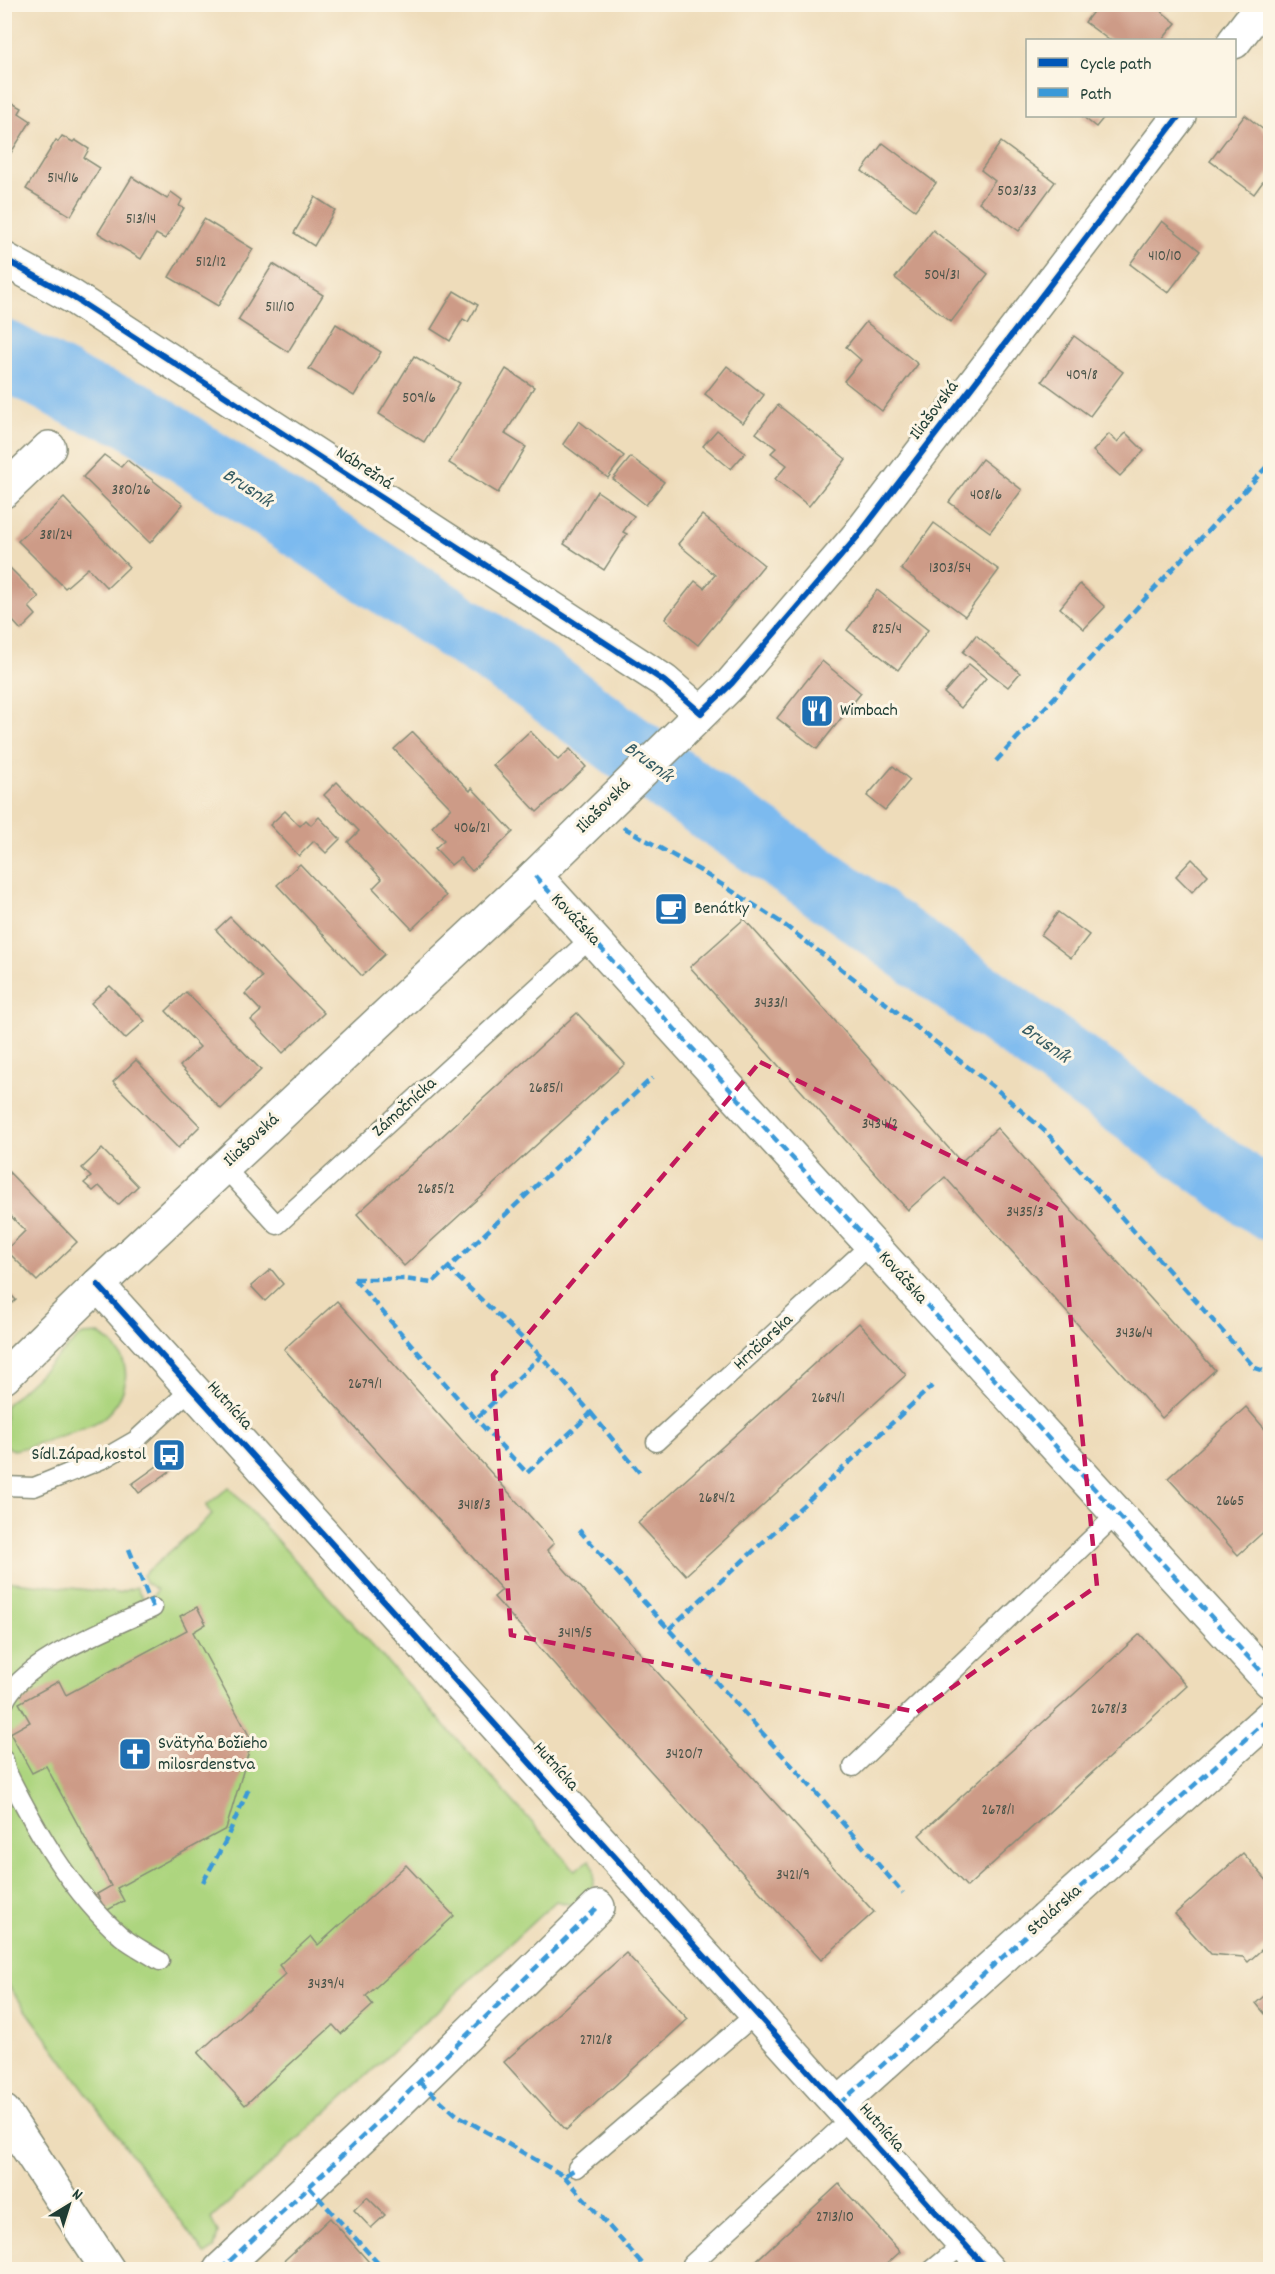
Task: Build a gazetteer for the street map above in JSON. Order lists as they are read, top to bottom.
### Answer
{
  "streets": {
    "street": [
      "Iliašovská",
      "Nábrežná",
      "Kováčska",
      "Hutnícka",
      "Stolárska"
    ],
    "lane": ["Zámočnícka", "Hrnčiarska"]
  },
  "crossings": [
    ["Iliašovská", "Nábrežná"],
    ["Iliašovská", "Kováčska"],
    ["Iliašovská", "Zámočnícka"],
    ["Iliašovská", "Hutnícka"],
    ["Kováčska", "Zámočnícka"],
    ["Kováčska", "Hrnčiarska"],
    ["Hutnícka", "Stolárska"]
  ],
  "water": ["Brusník"],
  "places": {
    "restaurant": ["Wimbach"],
    "cafe": ["Benátky"],
    "bus stop": ["Sídl.Západ,kostol"],
    "church": ["Svätyňa Božieho milosrdenstva"]
  },
  "house_numbers": [
    "514/16",
    "503/33",
    "513/14",
    "410/10",
    "512/12",
    "504/31",
    "511/10",
    "409/8",
    "509/6",
    "380/26",
    "408/6",
    "381/24",
    "1303/54",
    "825/4",
    "406/21",
    "3433/1",
    "2685/1",
    "3434/2",
    "2685/2",
    "3435/3",
    "3436/4",
    "2679/1",
    "2684/1",
    "2684/2",
    "2665",
    "3418/3",
    "3419/5",
    "2678/3",
    "3420/7",
    "2678/1",
    "3421/9",
    "3439/4",
    "2712/8",
    "2713/10"
  ],
  "legend": ["Cycle path", "Path"],
  "north": "top right"
}
